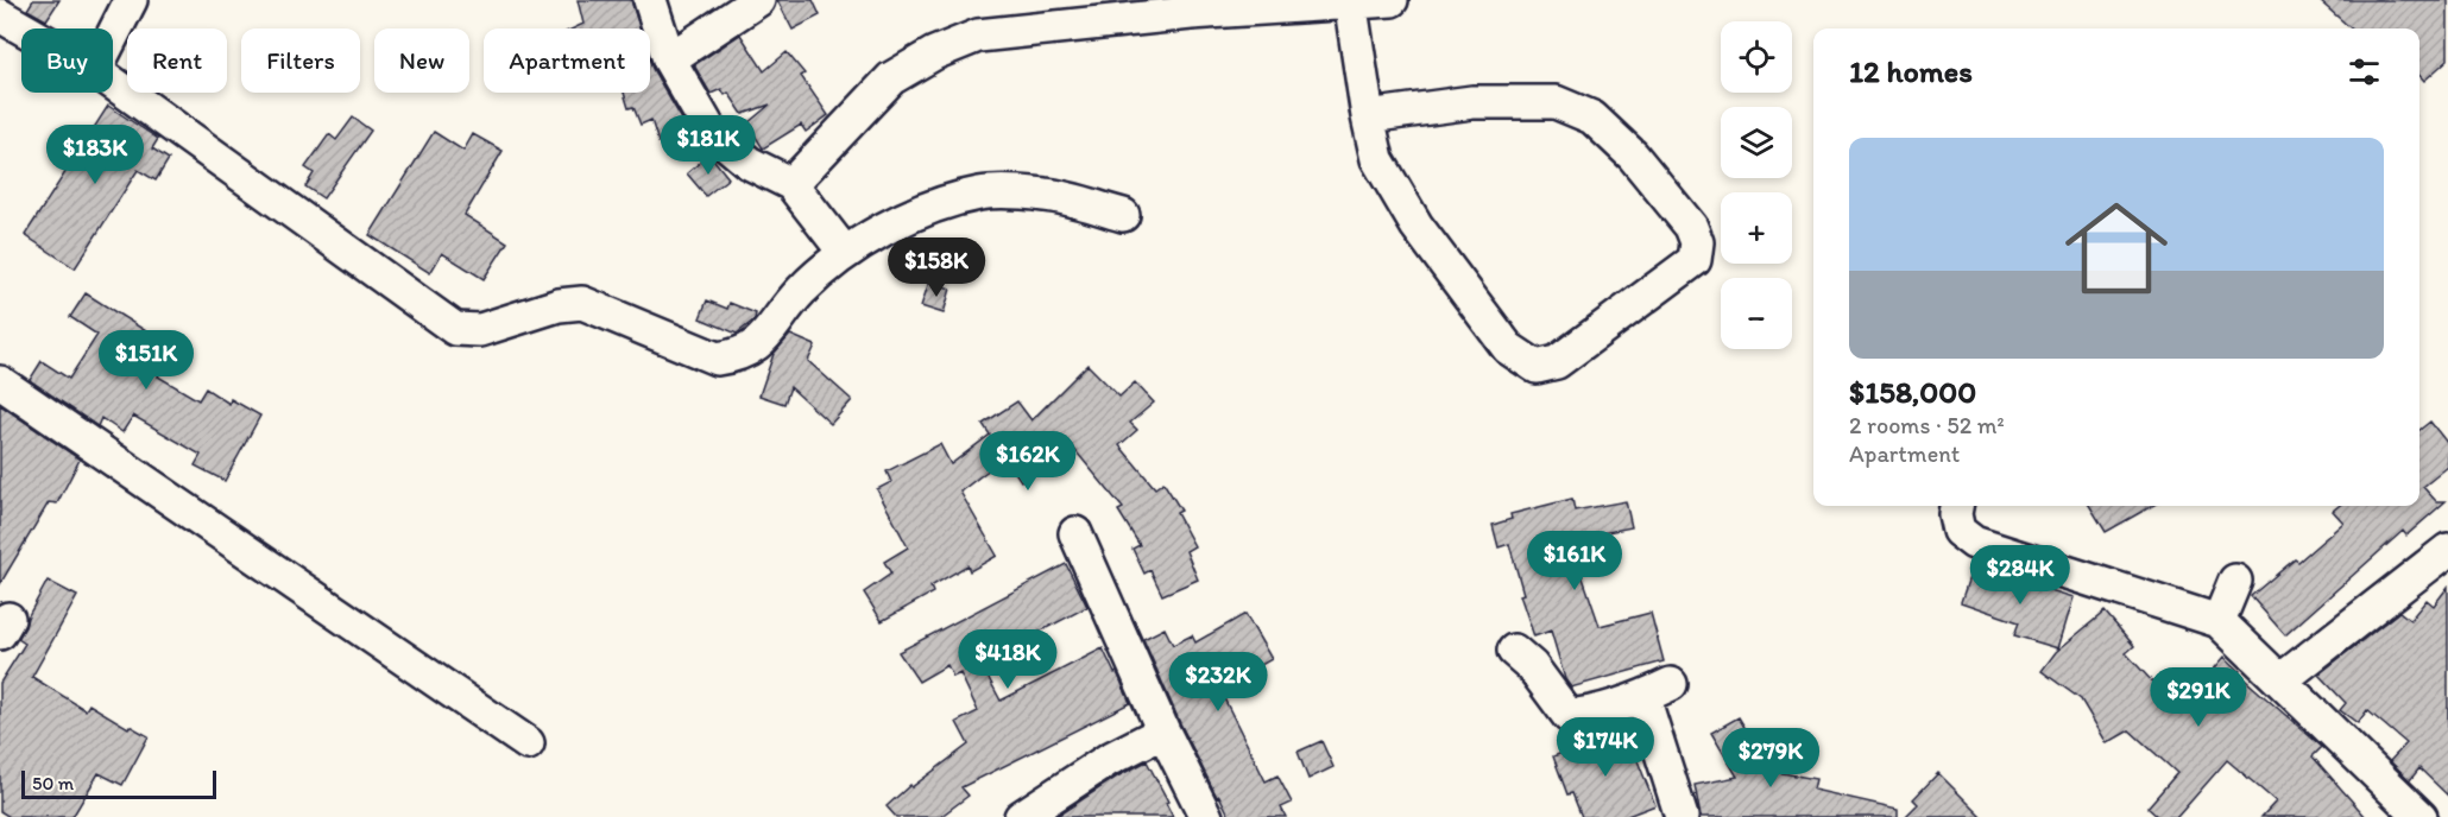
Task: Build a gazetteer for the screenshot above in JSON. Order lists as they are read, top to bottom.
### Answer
{
  "scale_bar": "50 m",
  "page": {
    "map_buttons": ["+", "−"],
    "chip": [
      "Buy",
      "Rent",
      "Filters",
      "New",
      "Apartment"
    ],
    "heading": "12 homes",
    "list": [
      {
        "name": "$158,000",
        "note": "2 rooms · 52 m² · Apartment"
      }
    ],
    "price": [
      "$181K",
      "$183K",
      "$158K",
      "$151K",
      "$162K",
      "$161K",
      "$284K",
      "$418K",
      "$232K",
      "$291K",
      "$174K",
      "$279K"
    ],
    "scale": "50 m"
  }
}
